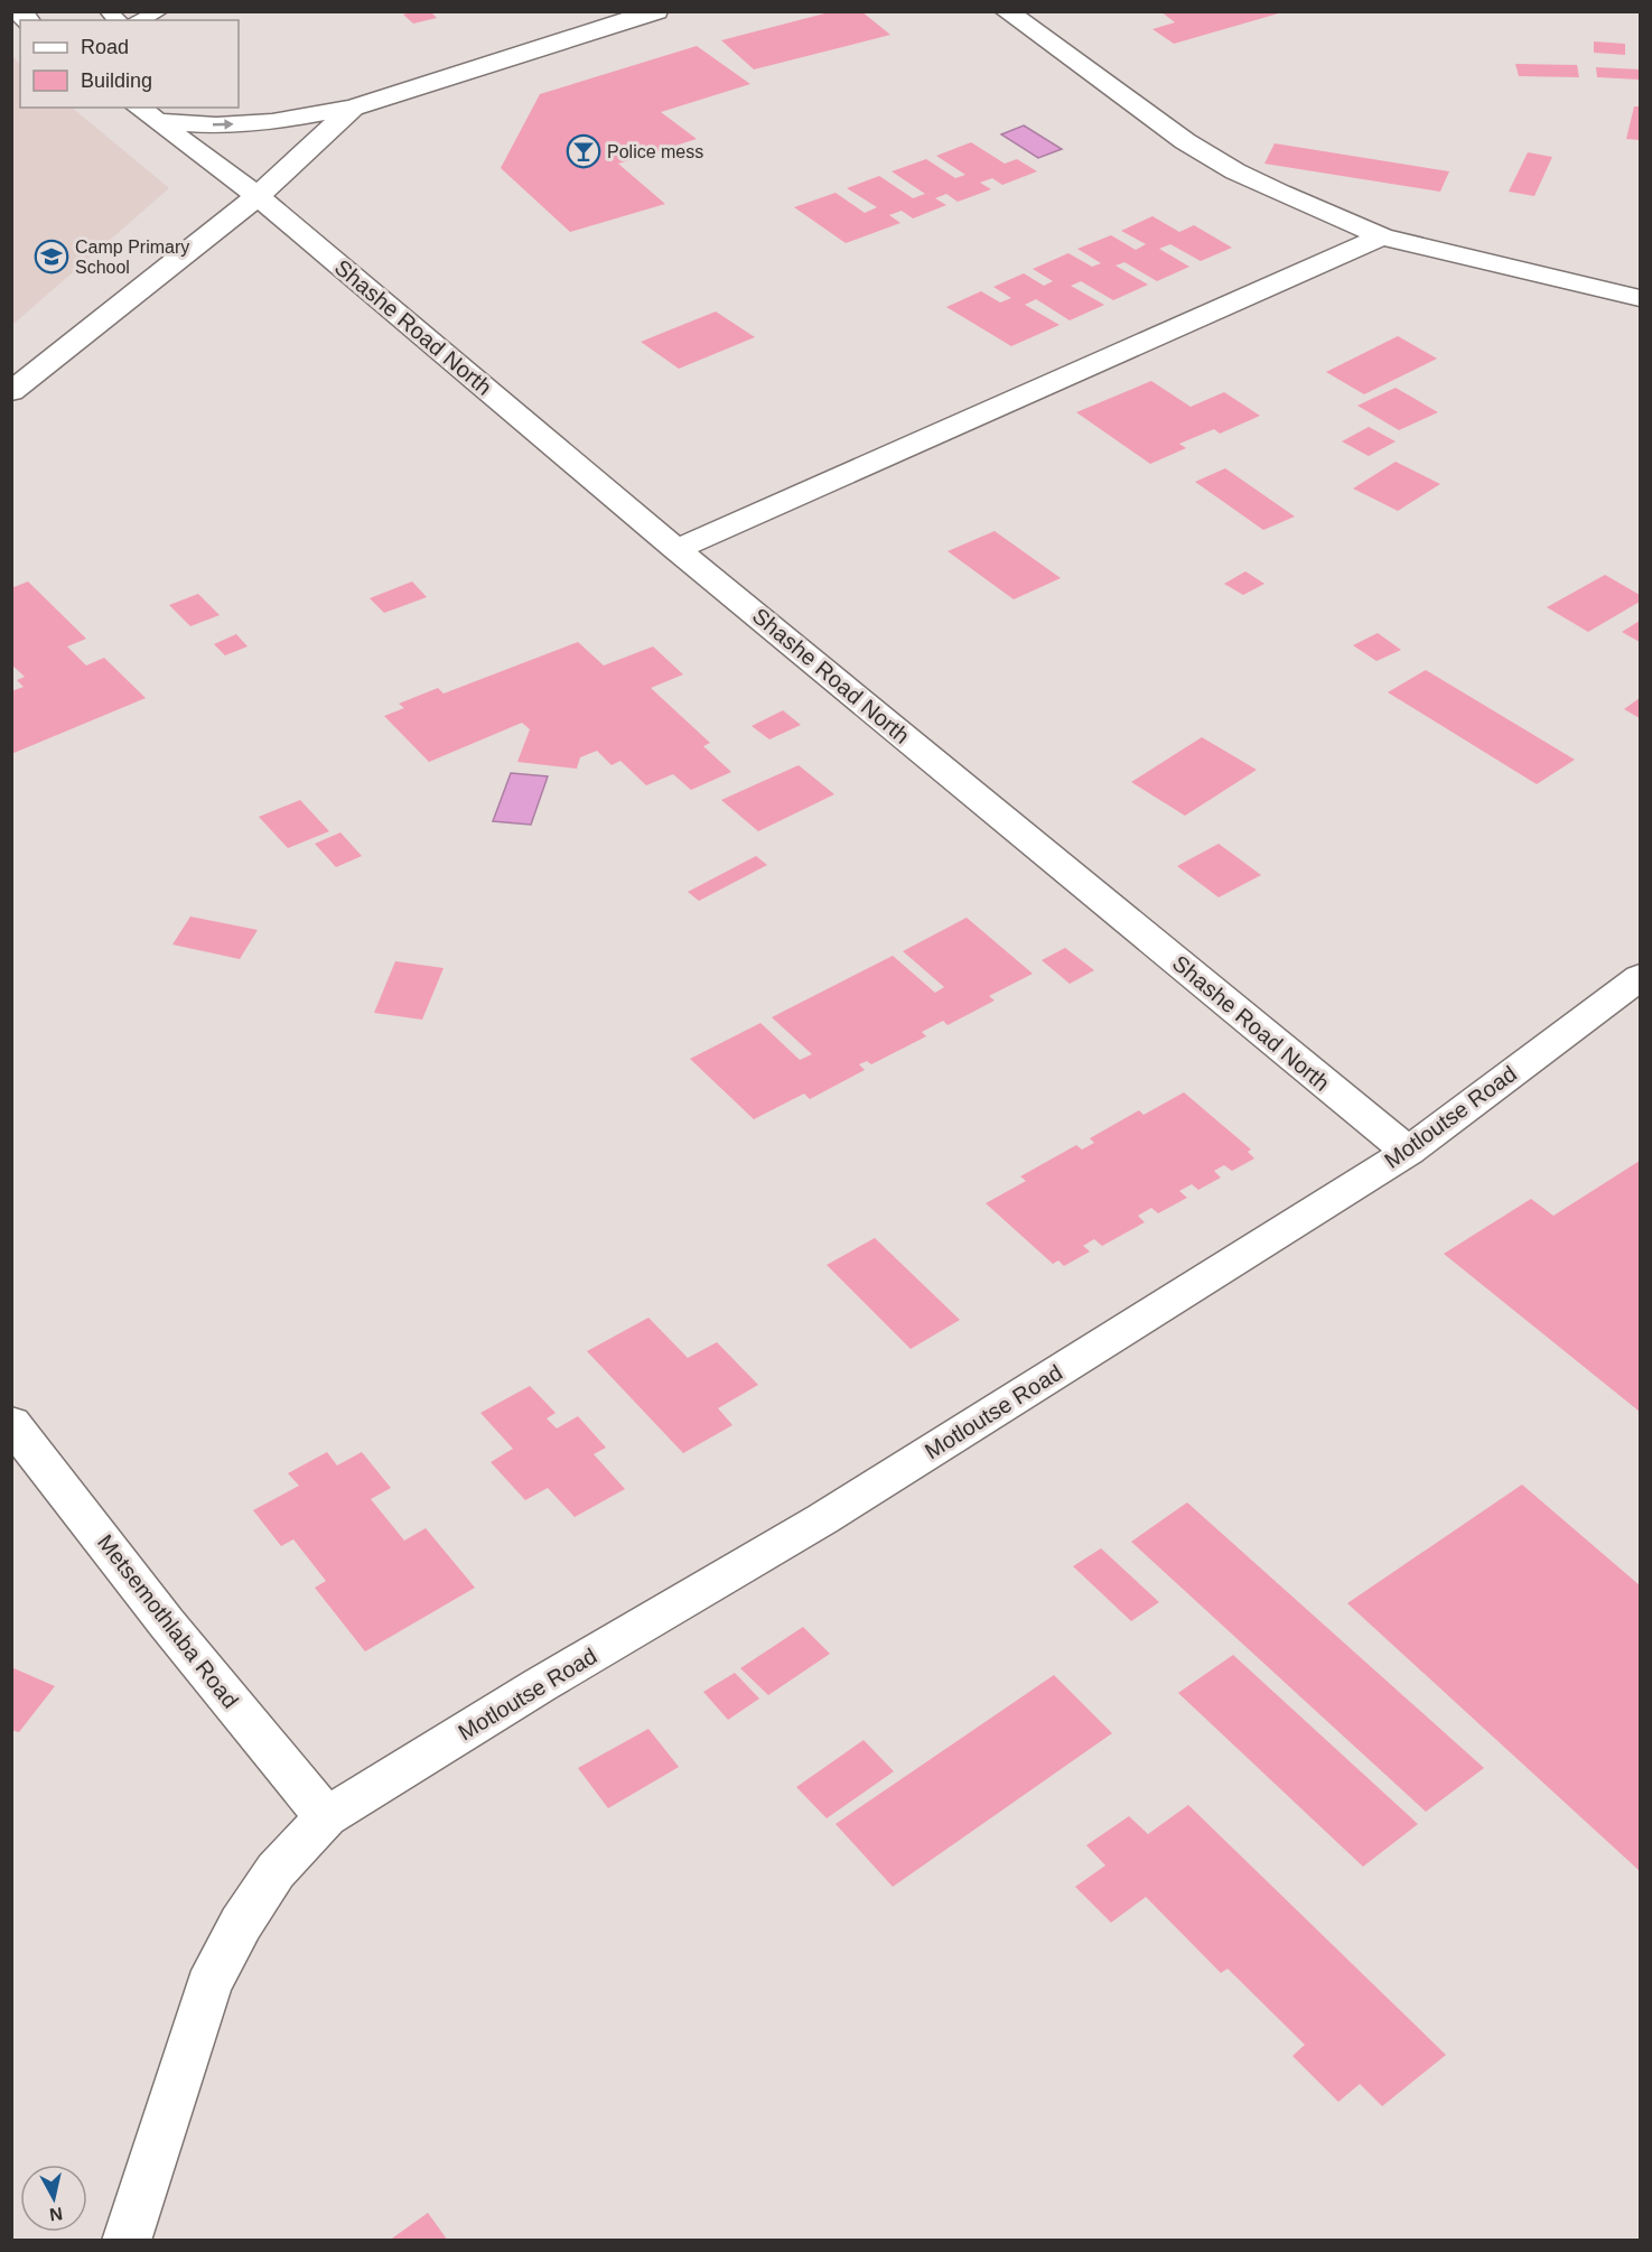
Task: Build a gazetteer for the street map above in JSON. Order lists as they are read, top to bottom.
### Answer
{
  "streets": {
    "street": ["Shashe Road North", "Motloutse Road", "Metsemothlaba Road"]
  },
  "crossings": [
    ["Shashe Road North", "Motloutse Road"],
    ["Motloutse Road", "Metsemothlaba Road"]
  ],
  "places": {
    "bar": ["Police mess"],
    "school or university": ["Camp Primary School"]
  },
  "legend": ["Road", "Building"],
  "north": "bottom"
}
